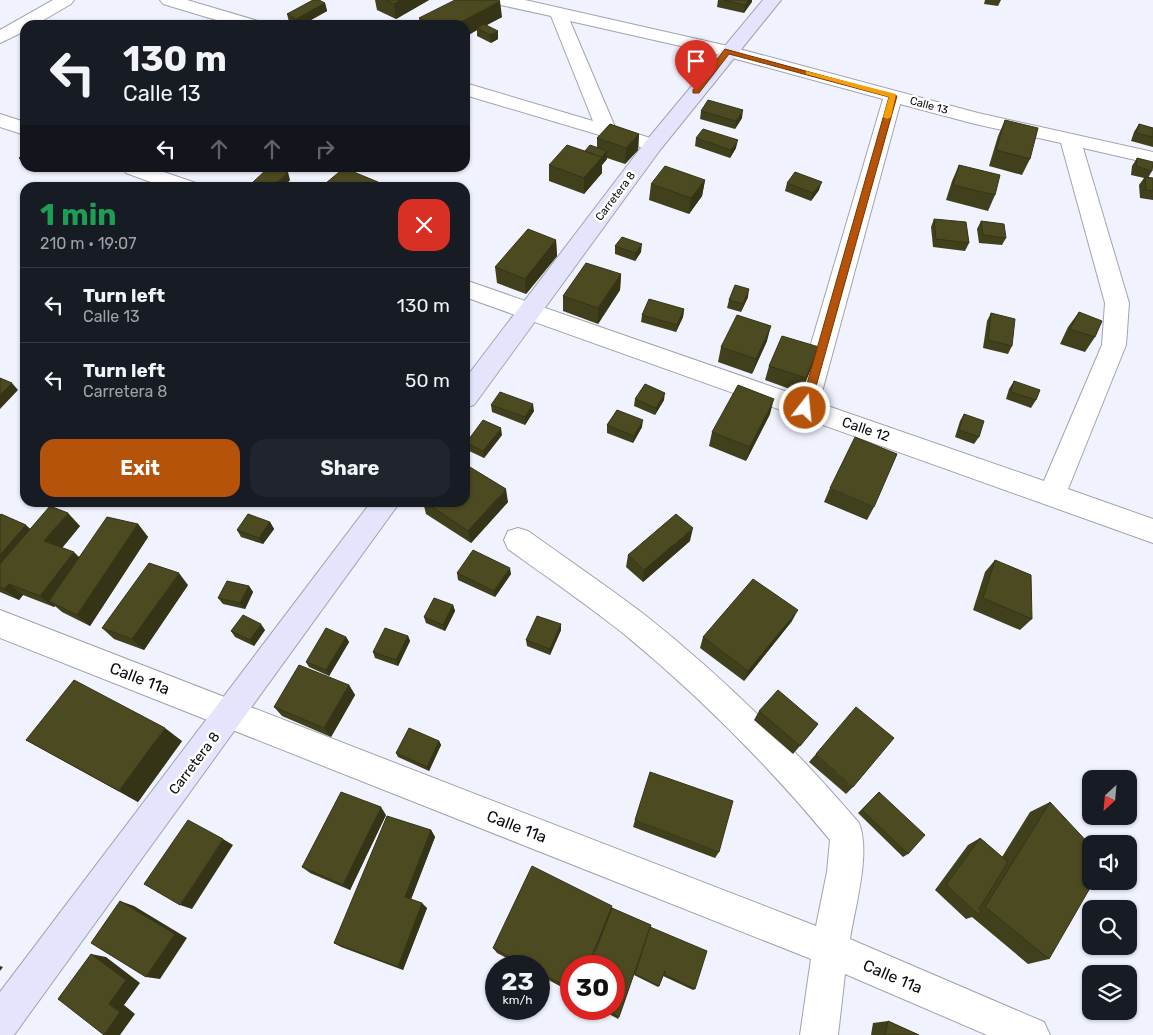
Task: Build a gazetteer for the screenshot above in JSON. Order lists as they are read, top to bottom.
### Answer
{
  "streets": {
    "street": [
      "Calle 13",
      "Carretera 8",
      "Calle 12",
      "Calle 11a"
    ]
  },
  "crossings": [
    ["Calle 13", "Carretera 8"],
    ["Carretera 8", "Calle 12"],
    ["Carretera 8", "Calle 11a"]
  ],
  "north": "bottom left",
  "page": {
    "turn": ["130 m", "Calle 13"],
    "heading": ["1 min", "210 m · 19:07"],
    "list": [
      {
        "name": "Turn left",
        "note": "Calle 13",
        "value": "130 m"
      },
      {
        "name": "Turn left",
        "note": "Carretera 8",
        "value": "50 m"
      }
    ],
    "buttons": ["Exit", "Share"],
    "speed": "23 km/h",
    "limit": "30"
  }
}
